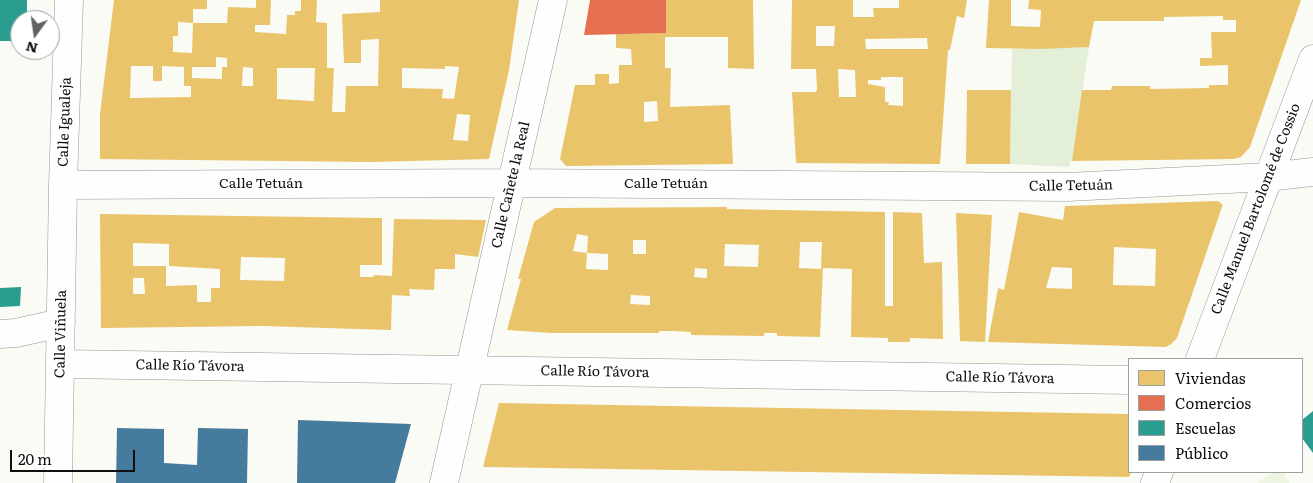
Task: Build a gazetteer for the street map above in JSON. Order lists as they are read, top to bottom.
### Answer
{
  "streets": {
    "street": [
      "Calle Igualeja",
      "Calle Tetuán",
      "Calle Cañete la Real",
      "Calle Manuel Bartolomé de Cossio",
      "Calle Viñuela",
      "Calle Río Távora"
    ]
  },
  "crossings": [
    ["Calle Igualeja", "Calle Tetuán"],
    ["Calle Igualeja", "Calle Viñuela"],
    ["Calle Tetuán", "Calle Cañete la Real"],
    ["Calle Tetuán", "Calle Manuel Bartolomé de Cossio"],
    ["Calle Tetuán", "Calle Viñuela"],
    ["Calle Cañete la Real", "Calle Río Távora"],
    ["Calle Viñuela", "Calle Río Távora"]
  ],
  "legend": [
    "Viviendas",
    "Comercios",
    "Escuelas",
    "Público"
  ],
  "scale_bar": "20 m",
  "north": "bottom"
}
